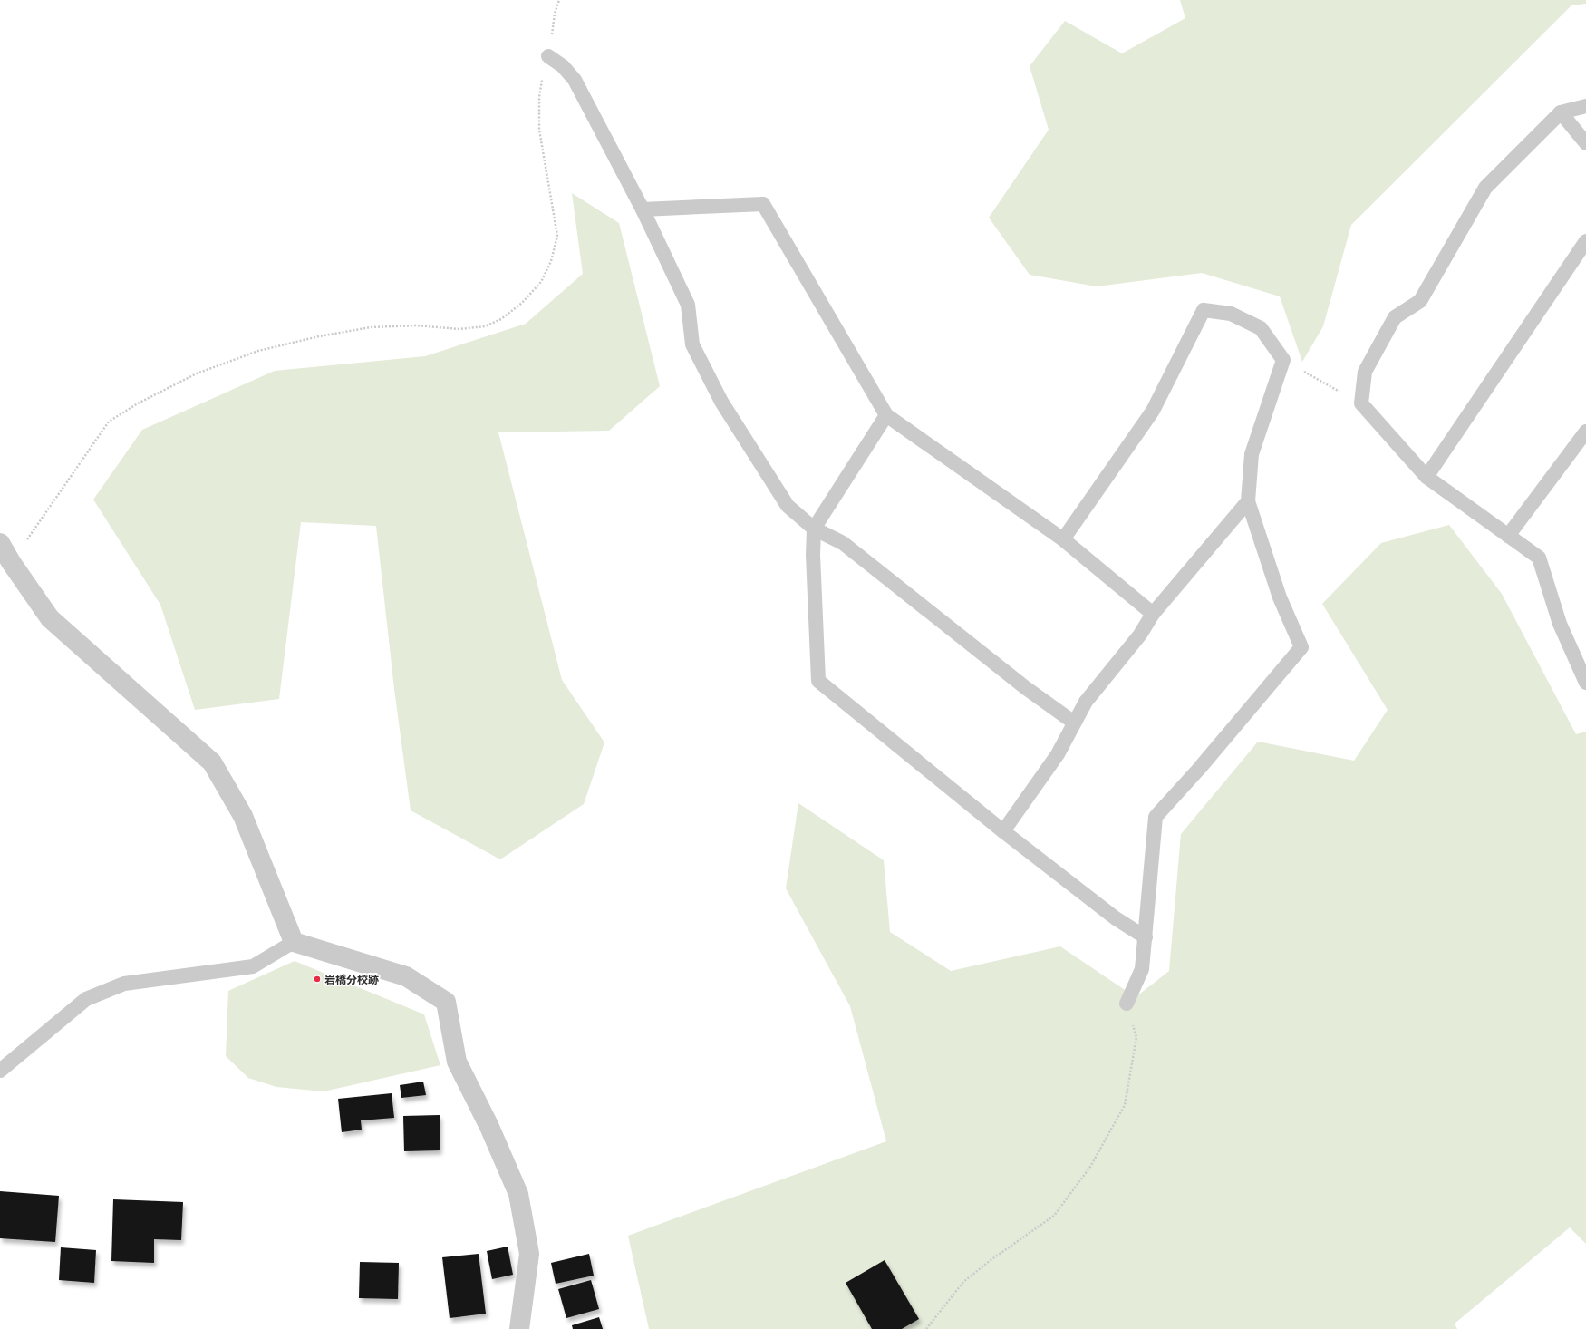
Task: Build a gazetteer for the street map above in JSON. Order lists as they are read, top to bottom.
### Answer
{
  "places": ["岩橋分校跡"]
}
